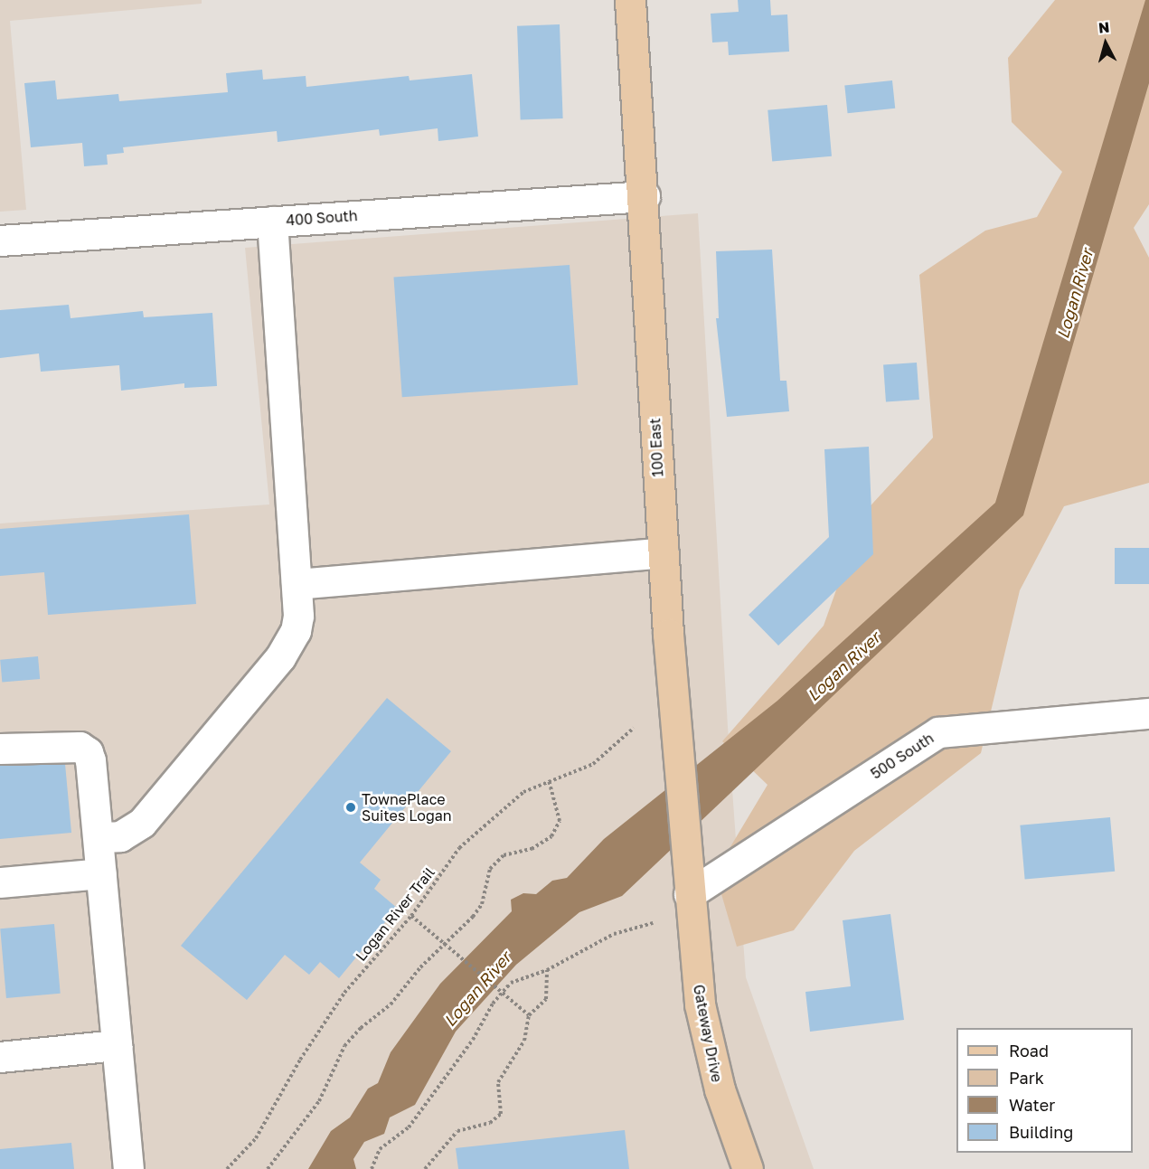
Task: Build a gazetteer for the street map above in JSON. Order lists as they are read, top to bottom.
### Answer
{
  "streets": {
    "main road": ["100 East", "Gateway Drive"],
    "street": ["400 South", "500 South"],
    "path": ["Logan River Trail"]
  },
  "crossings": [
    ["400 South", "100 East"],
    ["100 East", "500 South"],
    ["100 East", "Gateway Drive"],
    ["500 South", "Gateway Drive"]
  ],
  "water": ["Logan River"],
  "places": ["TownePlace Suites Logan"],
  "legend": [
    "Road",
    "Park",
    "Water",
    "Building"
  ],
  "north": "top"
}
